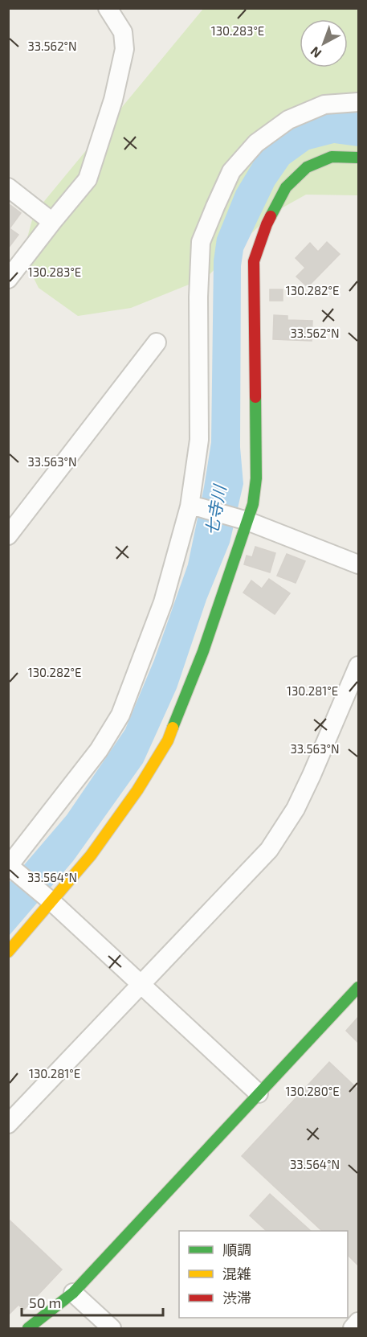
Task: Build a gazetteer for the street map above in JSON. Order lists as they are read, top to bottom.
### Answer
{
  "water": ["七寺川"],
  "legend": ["順調", "混雑", "渋滞"],
  "scale_bar": "50 m",
  "north": "bottom left",
  "coordinates": [
    "130.283°E",
    "33.562°N",
    "130.282°E",
    "33.563°N",
    "130.281°E",
    "33.564°N",
    "130.280°E"
  ]
}
